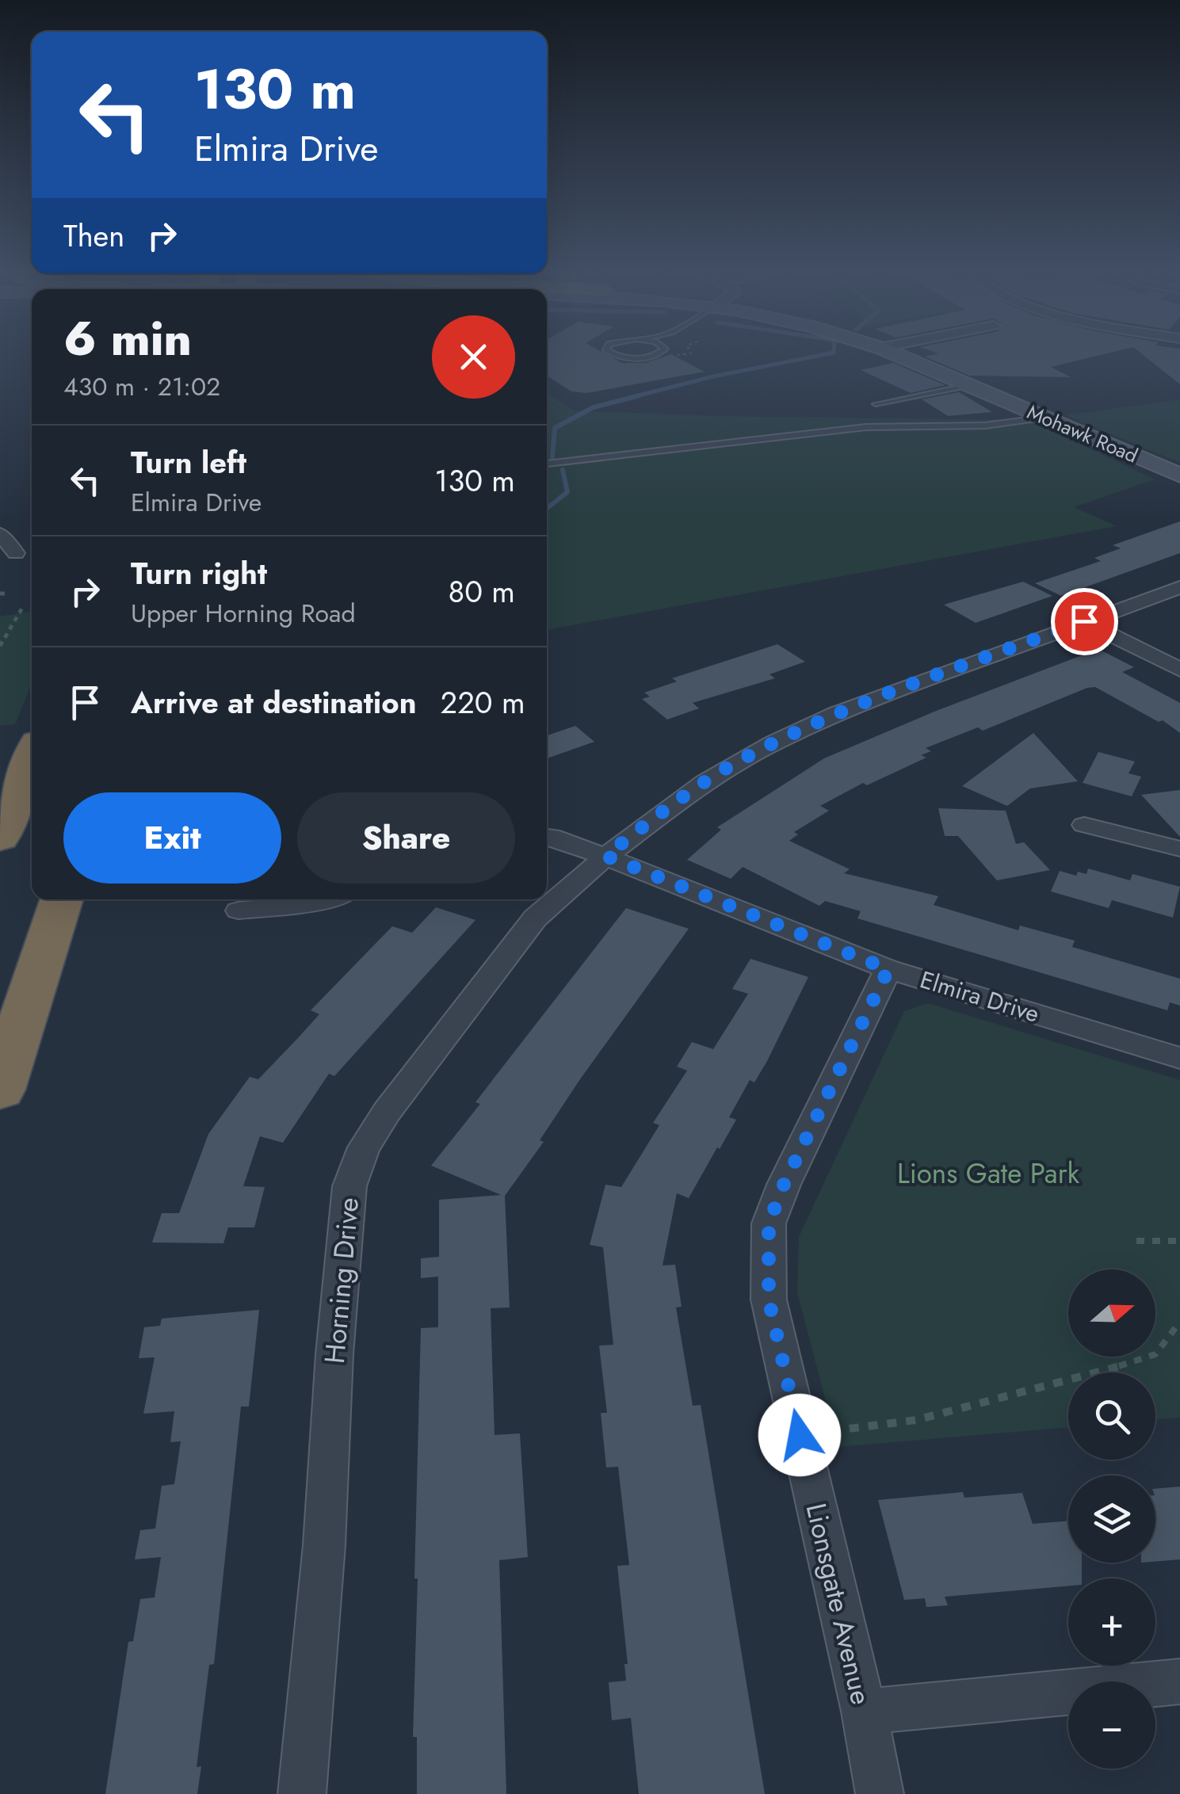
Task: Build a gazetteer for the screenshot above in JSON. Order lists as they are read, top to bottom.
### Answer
{
  "streets": {
    "main road": ["Mohawk Road"],
    "street": ["Elmira Drive", "Horning Drive", "Lionsgate Avenue"]
  },
  "crossings": [
    ["Elmira Drive", "Horning Drive"],
    ["Elmira Drive", "Lionsgate Avenue"]
  ],
  "parks": ["Lions Gate Park"],
  "north": "right",
  "page": {
    "turn": ["130 m", "Elmira Drive"],
    "then": "Then",
    "heading": ["6 min", "430 m · 21:02"],
    "list": [
      {
        "name": "Turn left",
        "note": "Elmira Drive",
        "value": "130 m"
      },
      {
        "name": "Turn right",
        "note": "Upper Horning Road",
        "value": "80 m"
      },
      {
        "name": "Arrive at destination",
        "value": "220 m"
      }
    ],
    "buttons": ["Exit", "Share"],
    "map_buttons": ["+", "−"]
  }
}
